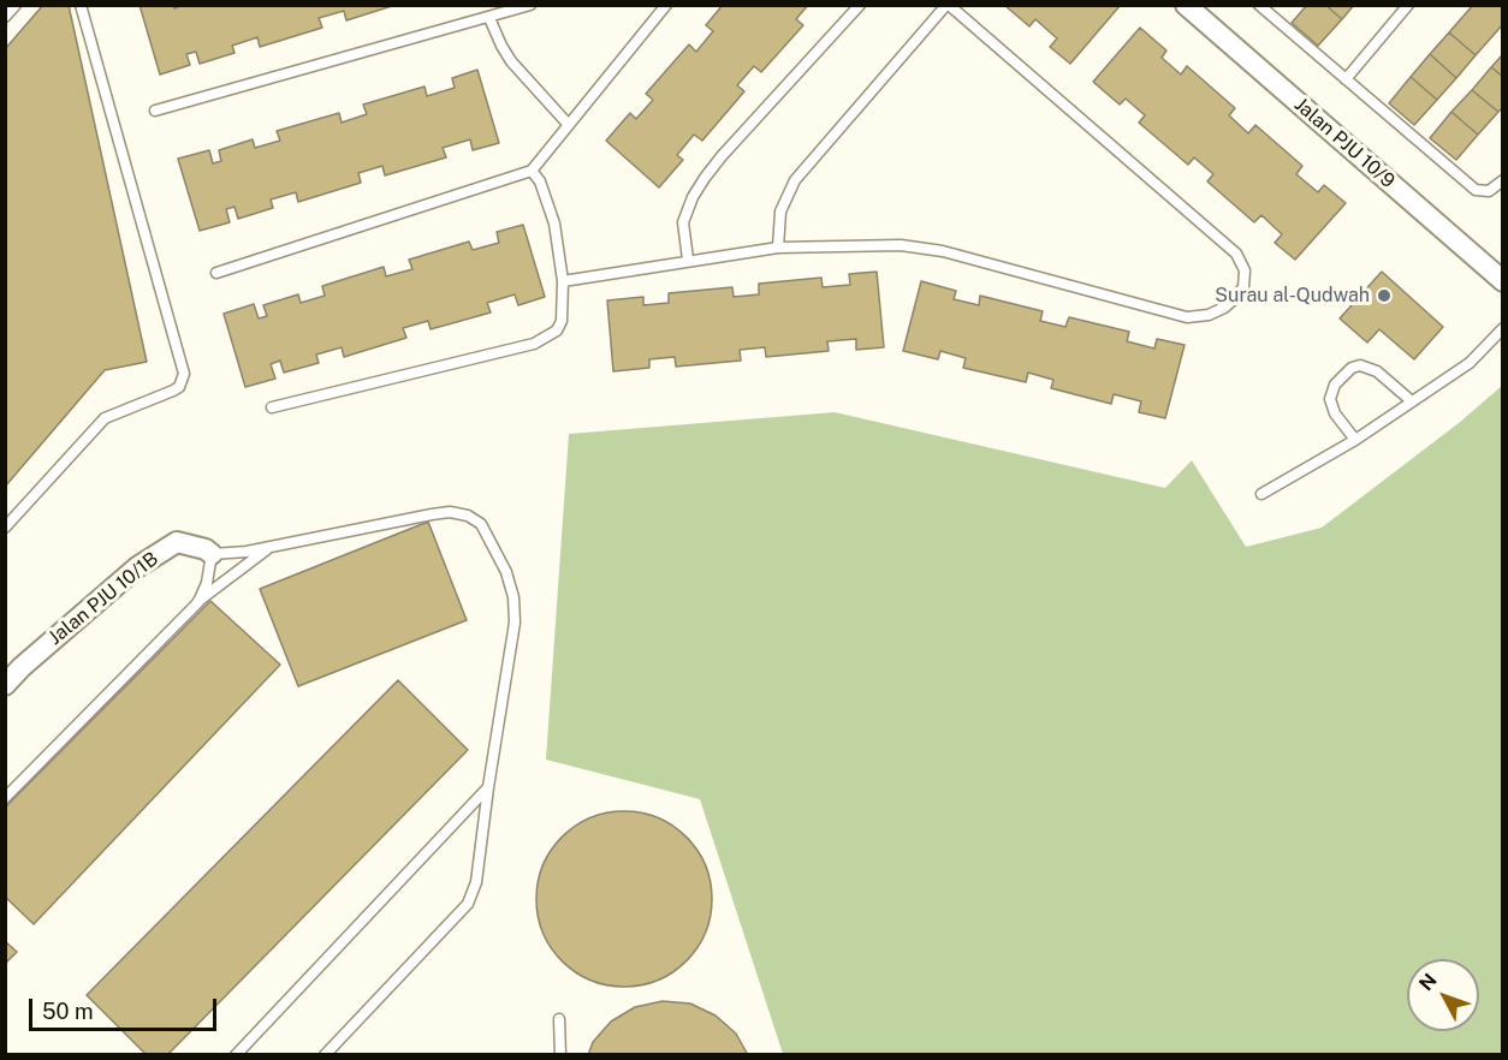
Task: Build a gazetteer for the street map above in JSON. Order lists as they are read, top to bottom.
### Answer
{
  "streets": {
    "street": ["Jalan PJU 10/9", "Jalan PJU 10/1B"]
  },
  "places": ["Surau al-Qudwah"],
  "scale_bar": "50 m",
  "north": "top left"
}
